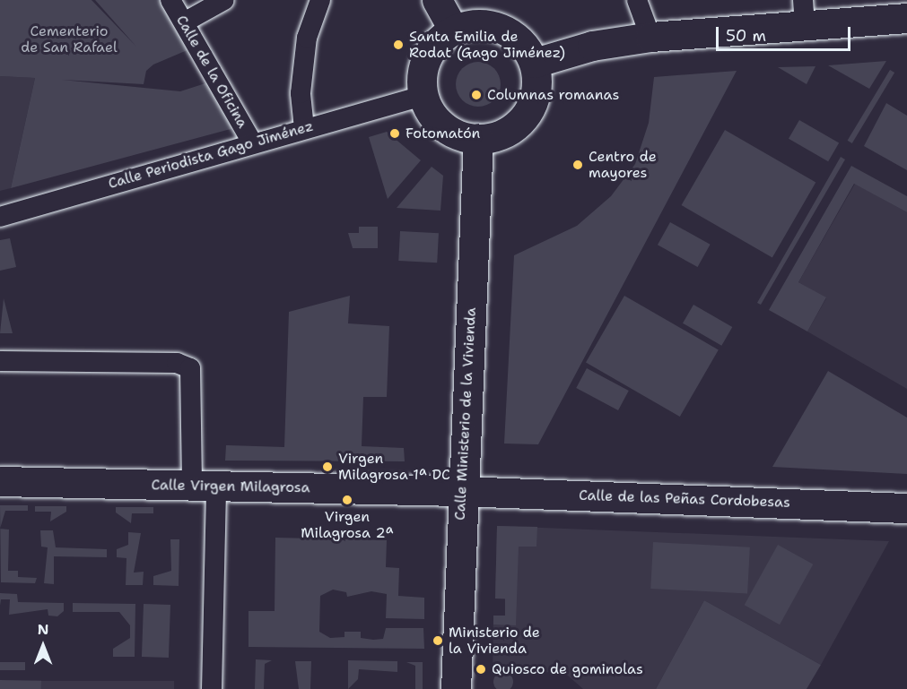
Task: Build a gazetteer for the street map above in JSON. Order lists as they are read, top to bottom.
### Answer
{
  "streets": {
    "street": [
      "Calle de la Oficina",
      "Calle Periodista Gago Jiménez",
      "Calle Ministerio de la Vivienda",
      "Calle Virgen Milagrosa",
      "Calle de las Peñas Cordobesas"
    ]
  },
  "crossings": [
    ["Calle de la Oficina", "Calle Periodista Gago Jiménez"],
    ["Calle Periodista Gago Jiménez", "Calle Ministerio de la Vivienda"],
    ["Calle Ministerio de la Vivienda", "Calle Virgen Milagrosa"],
    ["Calle Ministerio de la Vivienda", "Calle de las Peñas Cordobesas"],
    ["Calle Virgen Milagrosa", "Calle de las Peñas Cordobesas"]
  ],
  "parks": ["Cementerio de San Rafael"],
  "places": [
    "Santa Emilia de Rodat (Gago Jiménez)",
    "Columnas romanas",
    "Fotomatón",
    "Centro de mayores",
    "Virgen Milagrosa 1ª DC",
    "Virgen Milagrosa 2ª",
    "Ministerio de la Vivienda",
    "Quiosco de gominolas"
  ],
  "scale_bar": "50 m",
  "north": "top"
}
